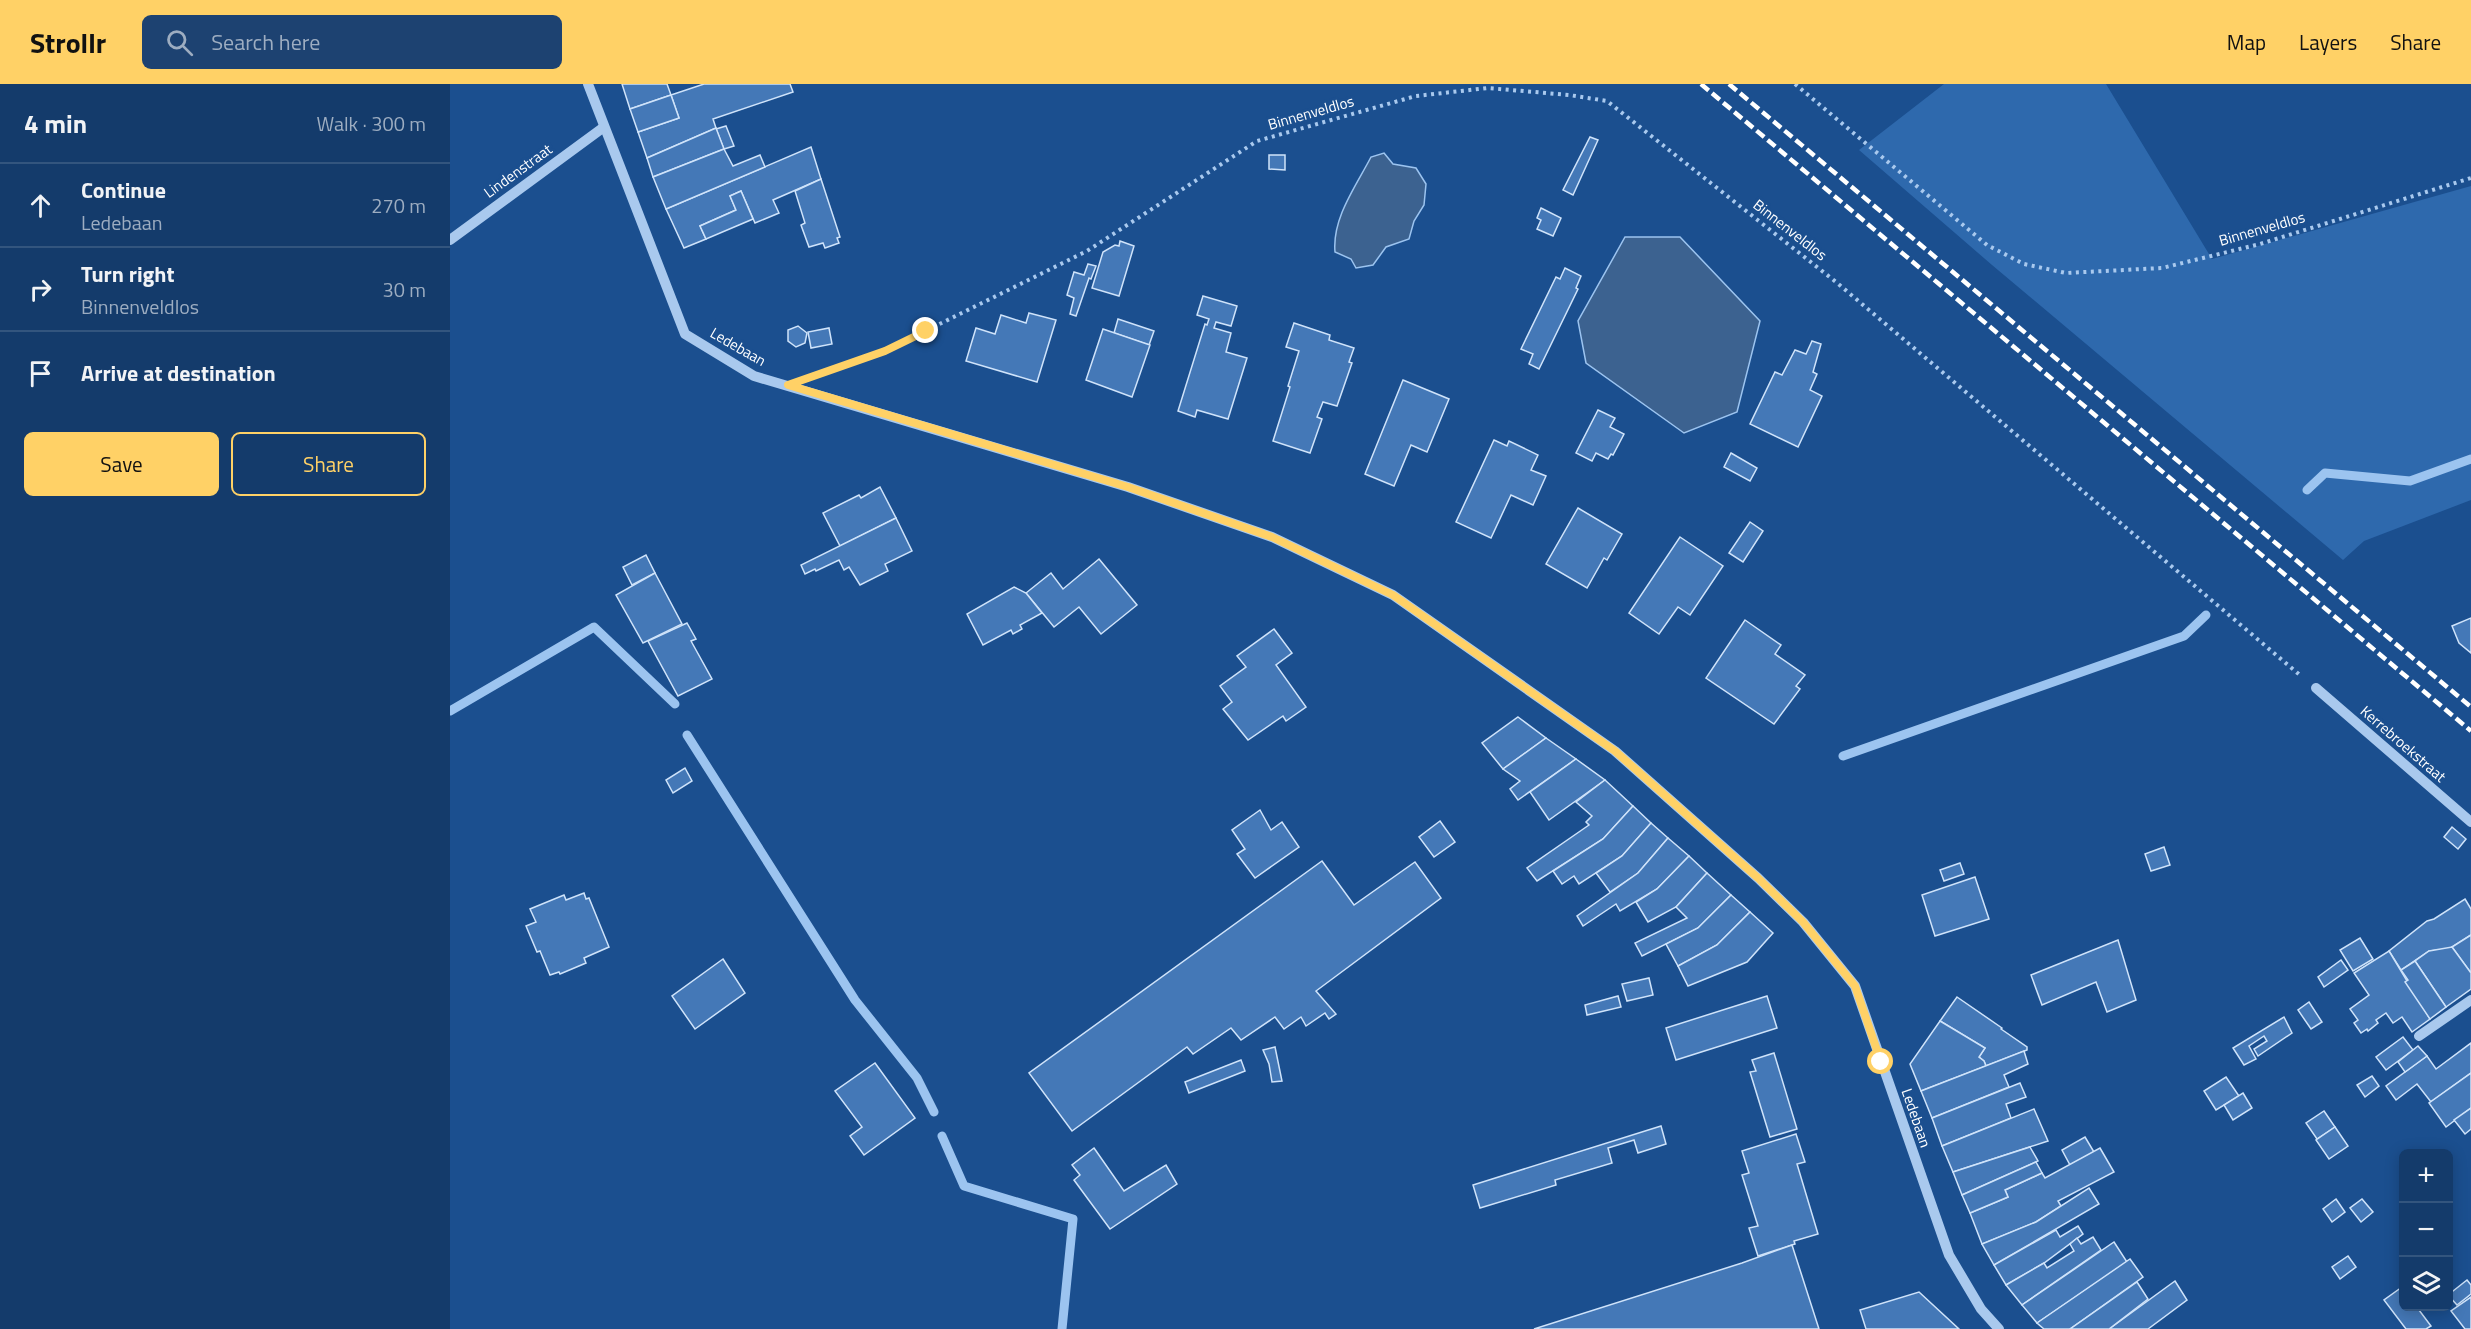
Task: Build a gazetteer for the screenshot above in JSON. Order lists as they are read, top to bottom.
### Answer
{
  "streets": {
    "street": ["Lindenstraat", "Ledebaan", "Kerrebroekstraat"],
    "path": ["Binnenveldlos"]
  },
  "crossings": [
    ["Binnenveldlos", "Ledebaan"],
    ["Binnenveldlos", "Kerrebroekstraat"],
    ["Lindenstraat", "Ledebaan"]
  ],
  "page": {
    "header": "Strollr",
    "search": "Search here",
    "nav": ["Map", "Layers", "Share"],
    "heading": ["4 min", "Walk · 300 m"],
    "list": [
      ["Continue", "Ledebaan", "270 m"],
      ["Turn right", "Binnenveldlos", "30 m"],
      "Arrive at destination"
    ],
    "buttons": ["Save", "Share"],
    "map_buttons": ["+", "−"]
  }
}
